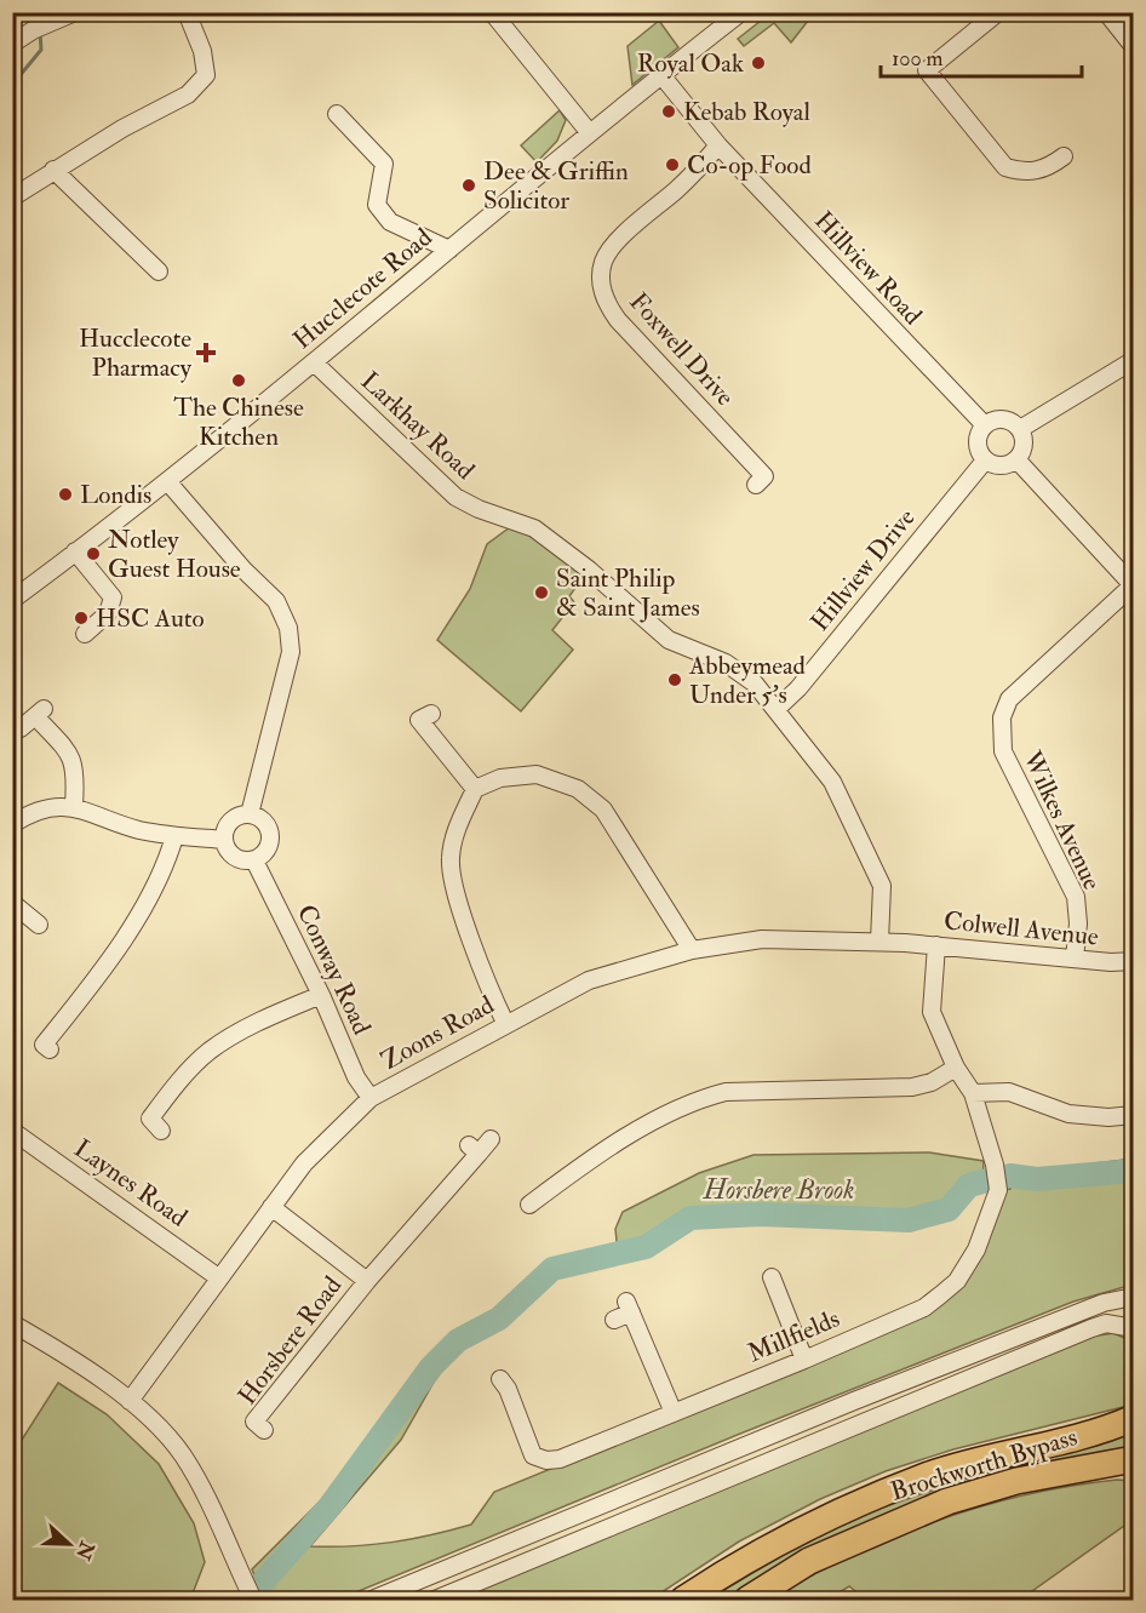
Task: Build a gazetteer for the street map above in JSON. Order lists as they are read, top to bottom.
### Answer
{
  "streets": {
    "highway": ["Brockworth Bypass"],
    "street": [
      "Hillview Road",
      "Hucclecote Road",
      "Foxwell Drive",
      "Larkhay Road",
      "Hillview Drive",
      "Wilkes Avenue",
      "Colwell Avenue",
      "Conway Road",
      "Zoons Road",
      "Laynes Road",
      "Millfields",
      "Horsbere Road"
    ]
  },
  "crossings": [
    ["Hillview Road", "Hucclecote Road"],
    ["Hillview Road", "Foxwell Drive"],
    ["Hillview Road", "Hillview Drive"],
    ["Hucclecote Road", "Larkhay Road"],
    ["Larkhay Road", "Hillview Drive"],
    ["Larkhay Road", "Zoons Road"],
    ["Wilkes Avenue", "Colwell Avenue"],
    ["Colwell Avenue", "Zoons Road"],
    ["Conway Road", "Zoons Road"],
    ["Zoons Road", "Laynes Road"],
    ["Zoons Road", "Horsbere Road"]
  ],
  "water": ["Horsbere Brook"],
  "places": {
    "other": [
      "Royal Oak",
      "Kebab Royal",
      "Co-op Food",
      "Dee & Griffin Solicitor",
      "The Chinese Kitchen",
      "Londis",
      "Notley Guest House",
      "Saint Philip & Saint James",
      "HSC Auto",
      "Abbeymead Under 5's"
    ],
    "health": ["Hucclecote Pharmacy"]
  },
  "scale_bar": "100 m",
  "north": "right"
}
